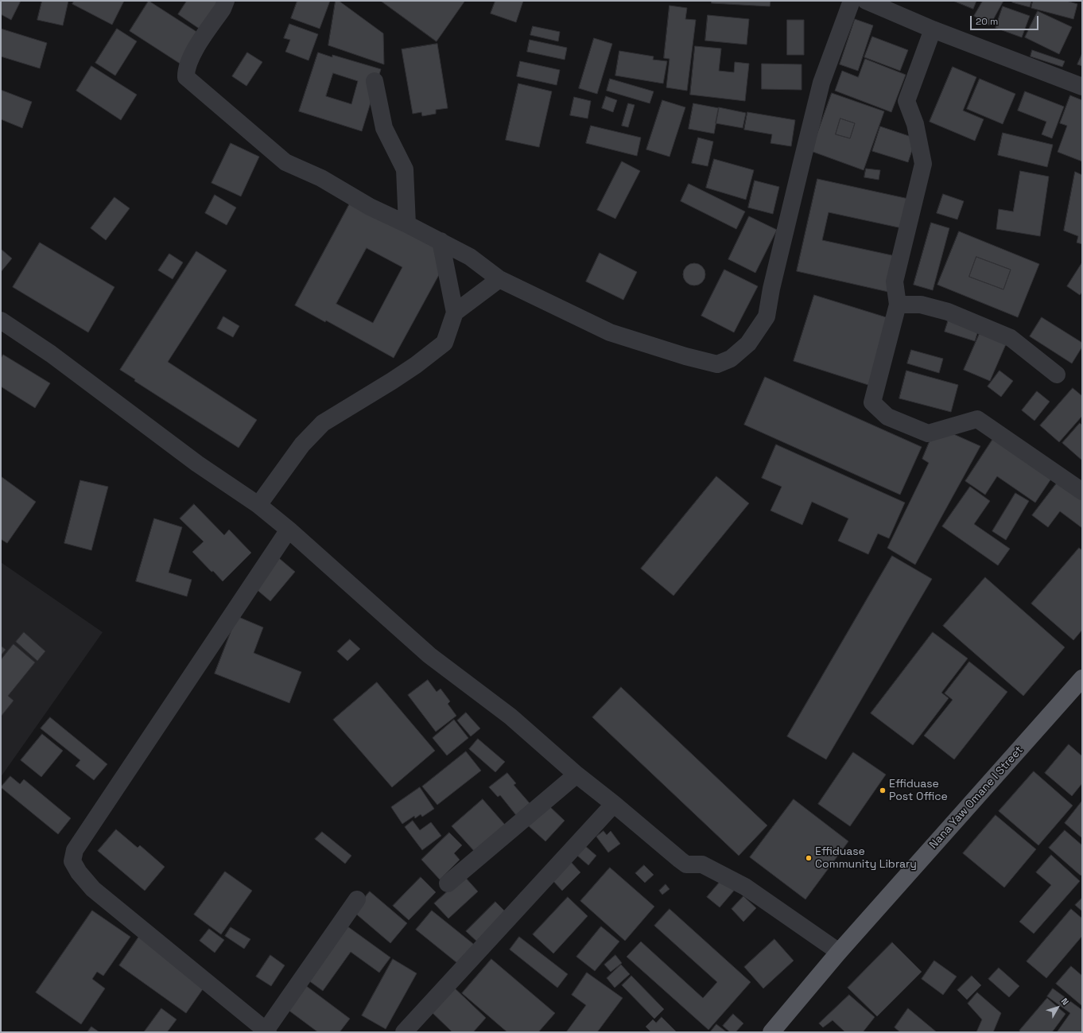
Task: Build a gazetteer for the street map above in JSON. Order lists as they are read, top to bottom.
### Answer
{
  "streets": {
    "main road": ["Nana Yaw Omane I Street"]
  },
  "places": ["Effiduase Post Office", "Effiduase Community Library"],
  "scale_bar": "20 m",
  "north": "top right"
}
